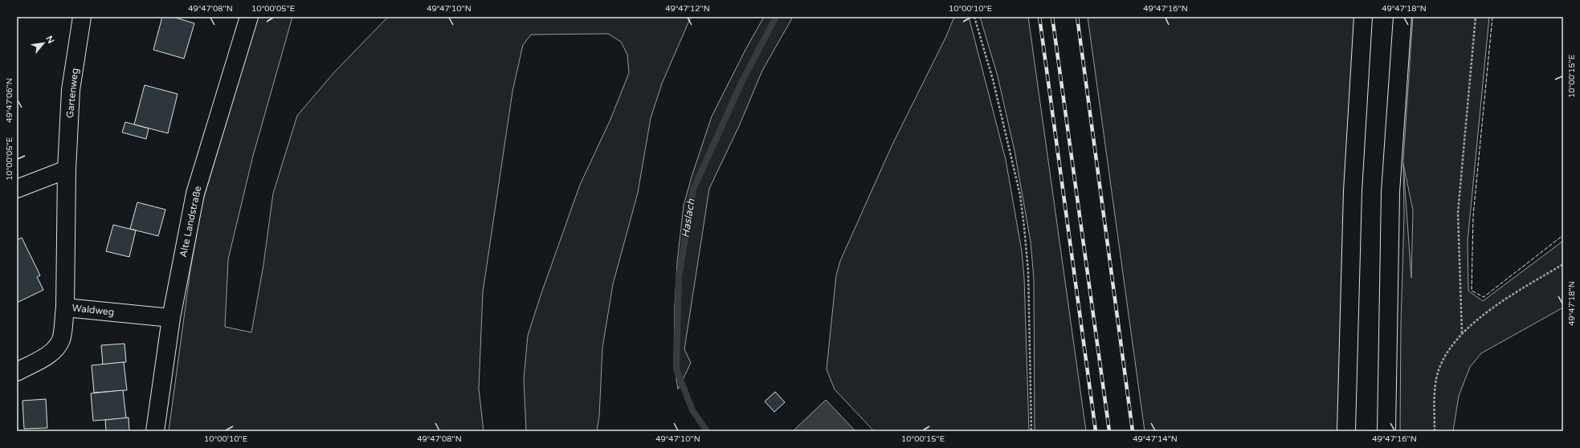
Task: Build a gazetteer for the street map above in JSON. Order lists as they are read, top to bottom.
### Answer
{
  "streets": {
    "main road": ["Gartenweg", "Alte Landstraße", "Waldweg"]
  },
  "crossings": [
    ["Gartenweg", "Waldweg"],
    ["Alte Landstraße", "Waldweg"]
  ],
  "water": ["Haslach"],
  "north": "top right",
  "coordinates": [
    "49°47'08\"N",
    "10°00'05\"E",
    "49°47'10\"N",
    "49°47'12\"N",
    "10°00'10\"E",
    "49°47'16\"N",
    "49°47'18\"N",
    "10°00'15\"E",
    "49°47'06\"N",
    "49°47'14\"N"
  ]
}
